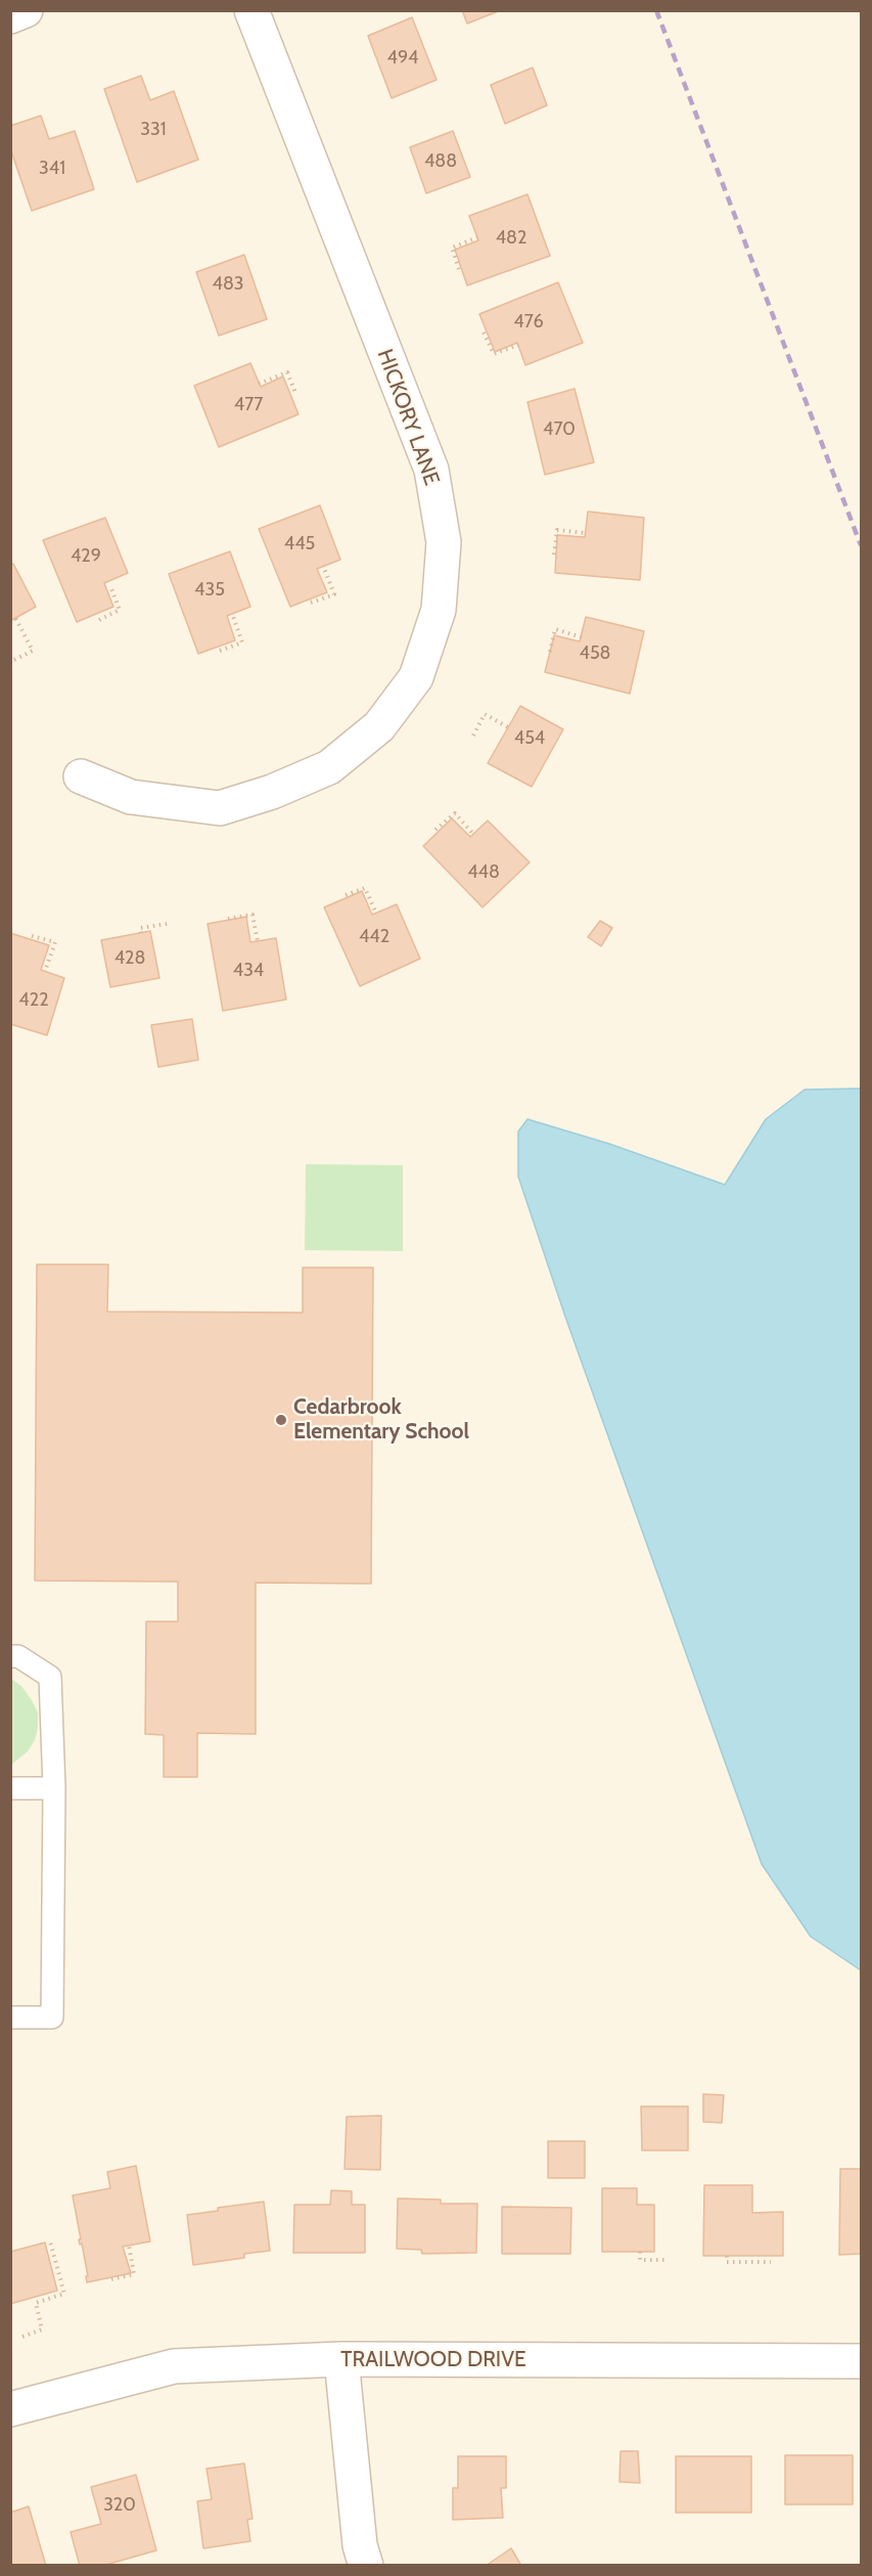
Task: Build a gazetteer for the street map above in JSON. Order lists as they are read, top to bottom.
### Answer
{
  "streets": {
    "street": ["HICKORY LANE", "TRAILWOOD DRIVE"]
  },
  "places": ["Cedarbrook Elementary School"],
  "house_numbers": [
    "494",
    "331",
    "488",
    "341",
    "482",
    "483",
    "476",
    "477",
    "470",
    "445",
    "429",
    "435",
    "458",
    "454",
    "448",
    "442",
    "428",
    "434",
    "422",
    "320"
  ]
}
